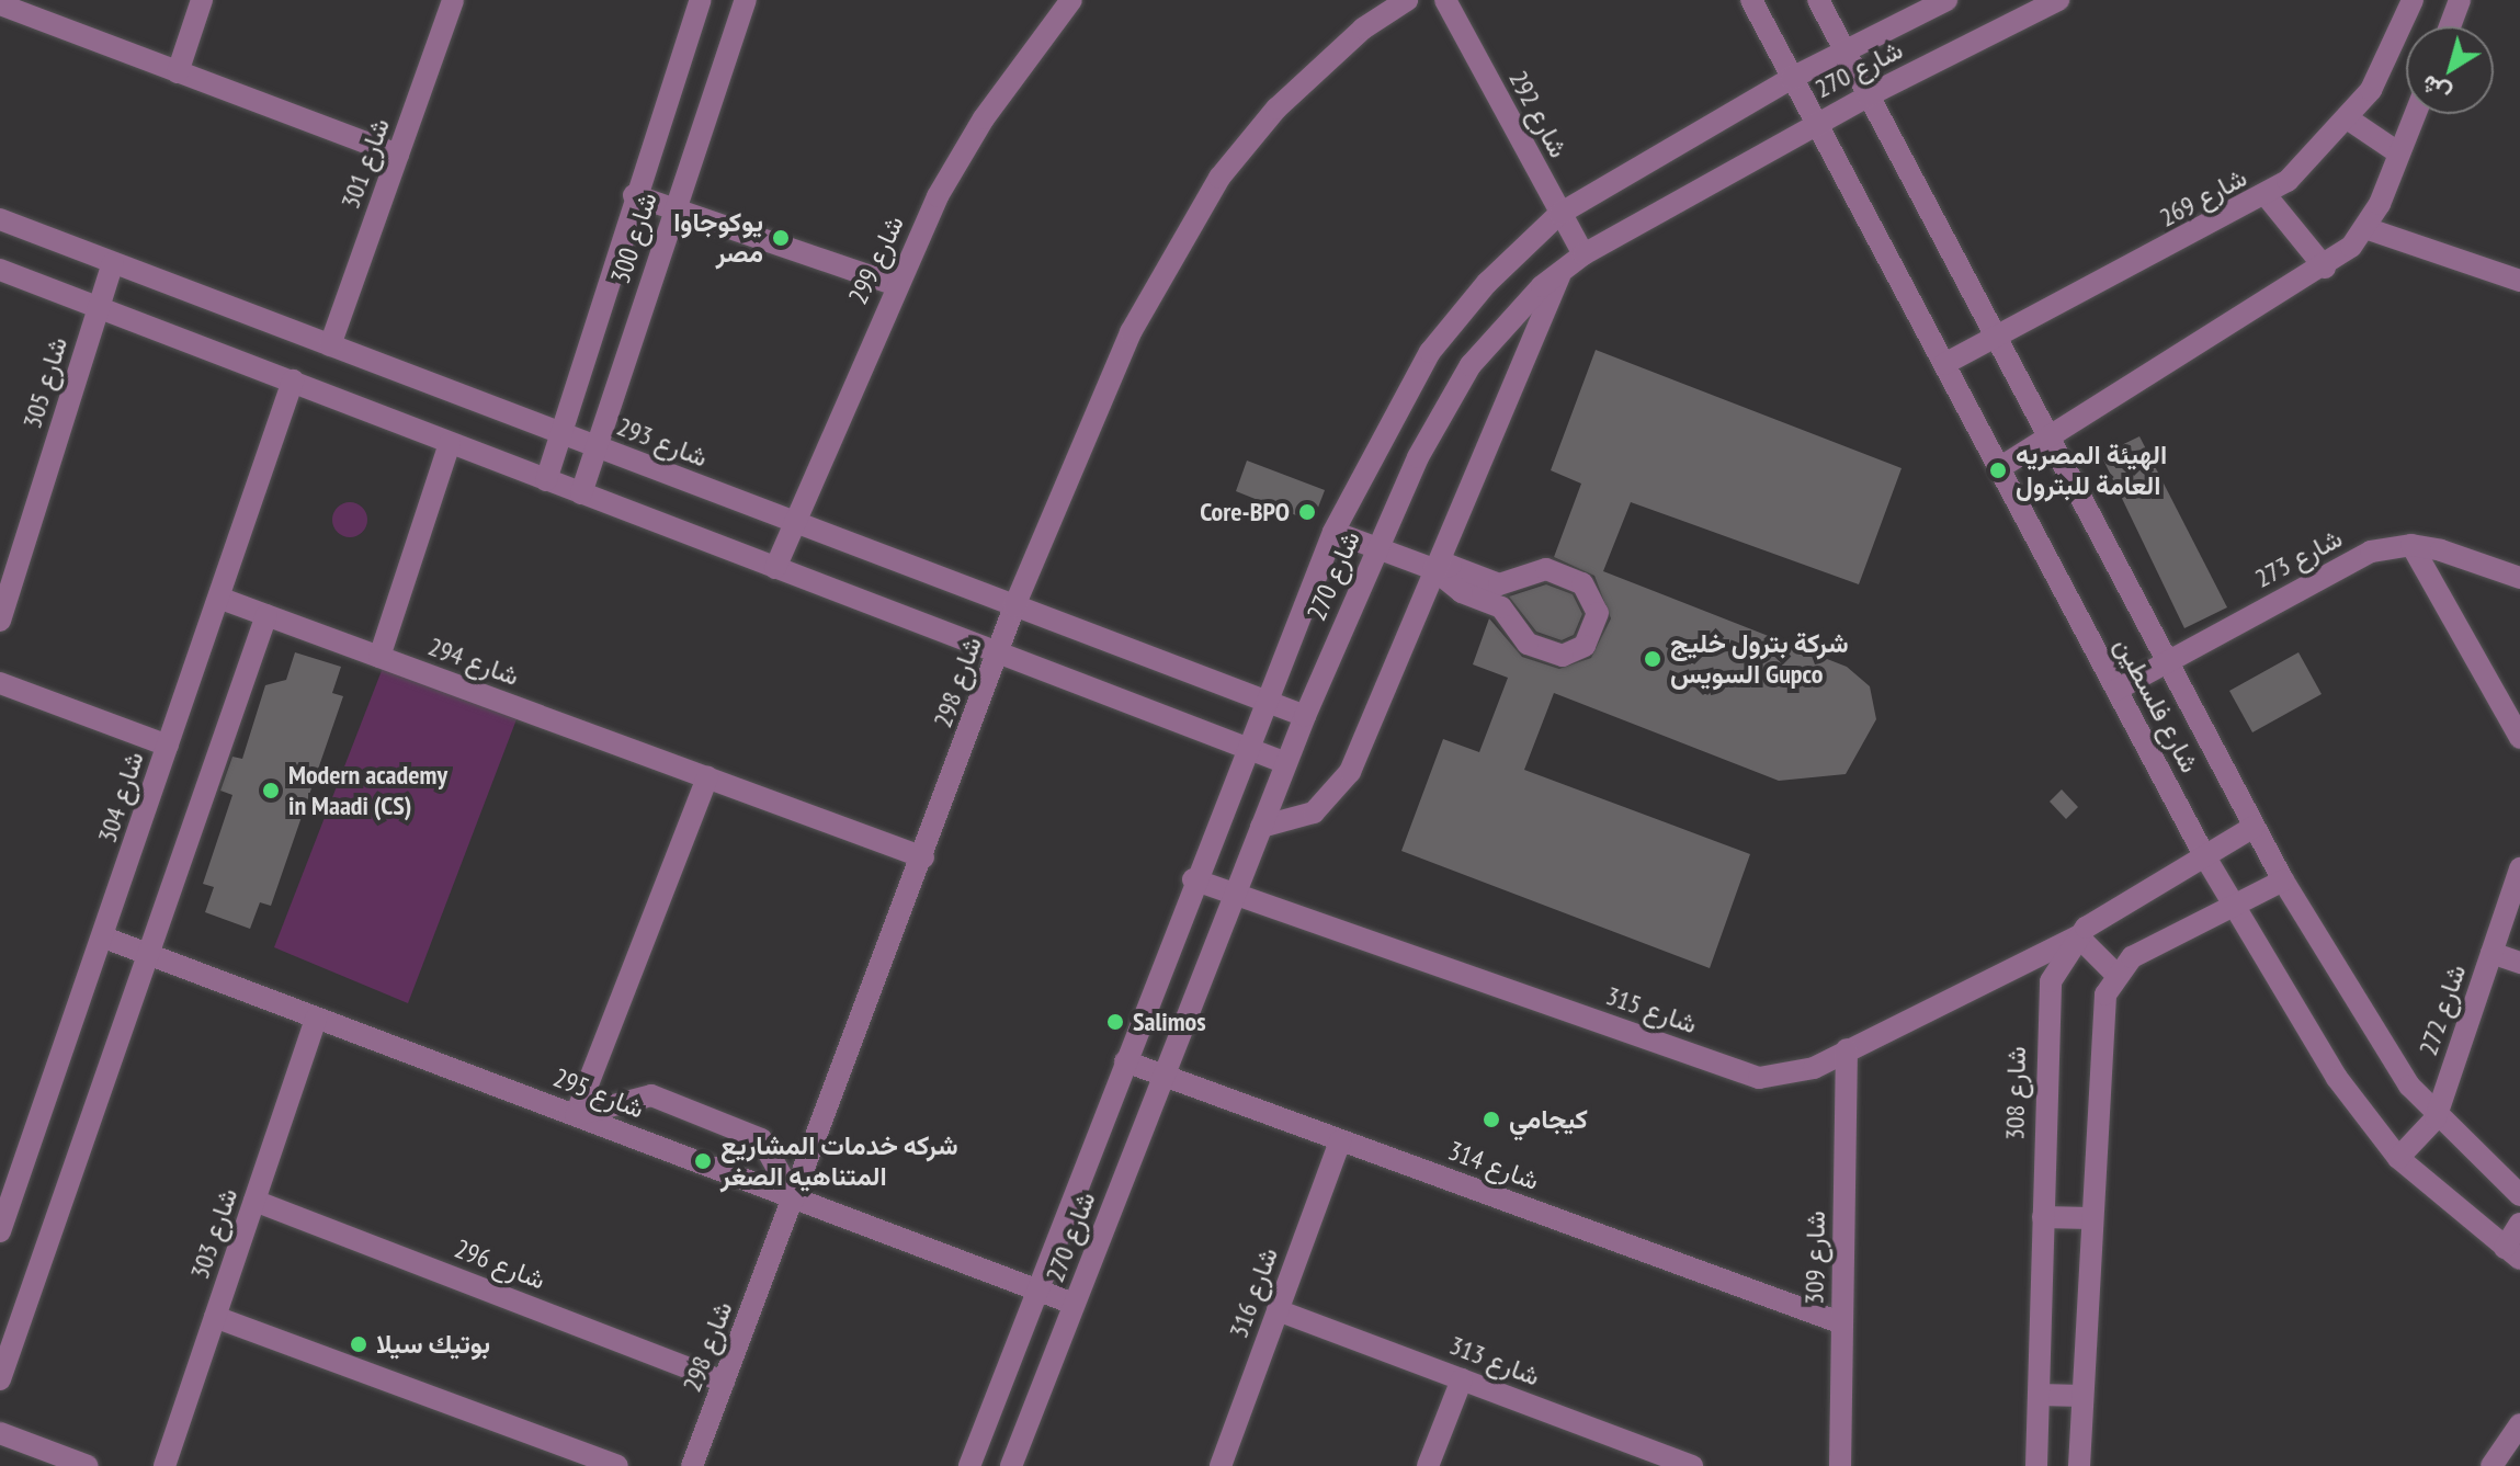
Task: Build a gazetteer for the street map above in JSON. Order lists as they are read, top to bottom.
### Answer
{
  "streets": {
    "street": [
      "شارع 270",
      "شارع 292",
      "شارع 301",
      "شارع 269",
      "شارع 300",
      "شارع 299",
      "شارع 305",
      "شارع 293",
      "شارع 273",
      "شارع 294",
      "شارع 298",
      "شارع فلسطين",
      "شارع 304",
      "شارع 315",
      "شارع 272",
      "شارع 295",
      "شارع 308",
      "شارع 314",
      "شارع 303",
      "شارع 309",
      "شارع 296",
      "شارع 316",
      "شارع 313"
    ]
  },
  "crossings": [
    ["شارع 270", "شارع 292"],
    ["شارع 270", "شارع 293"],
    ["شارع 270", "شارع فلسطين"],
    ["شارع 270", "شارع 315"],
    ["شارع 270", "شارع 295"],
    ["شارع 270", "شارع 314"],
    ["شارع 301", "شارع 293"],
    ["شارع 269", "شارع فلسطين"],
    ["شارع 300", "شارع 293"],
    ["شارع 299", "شارع 293"],
    ["شارع 305", "شارع 293"],
    ["شارع 293", "شارع 298"],
    ["شارع 273", "شارع فلسطين"],
    ["شارع 294", "شارع 298"],
    ["شارع 294", "شارع 304"],
    ["شارع 298", "شارع 295"],
    ["شارع 298", "شارع 296"],
    ["شارع فلسطين", "شارع 272"],
    ["شارع فلسطين", "شارع 308"],
    ["شارع 304", "شارع 295"],
    ["شارع 315", "شارع 308"],
    ["شارع 315", "شارع 309"],
    ["شارع 295", "شارع 303"],
    ["شارع 314", "شارع 309"],
    ["شارع 314", "شارع 316"],
    ["شارع 303", "شارع 296"],
    ["شارع 316", "شارع 313"]
  ],
  "places": [
    "يوكوجاوا مصر",
    "الهيئة المصريه العامة للبترول",
    "Core-BPO",
    "شركة بترول خليج السويس Gupco",
    "Modern academy in Maadi (CS)",
    "Salimos",
    "كيجامي",
    "شركه خدمات المشاريع المتناهيه الصغر",
    "بوتيك سيلا"
  ],
  "north": "bottom left"
}
